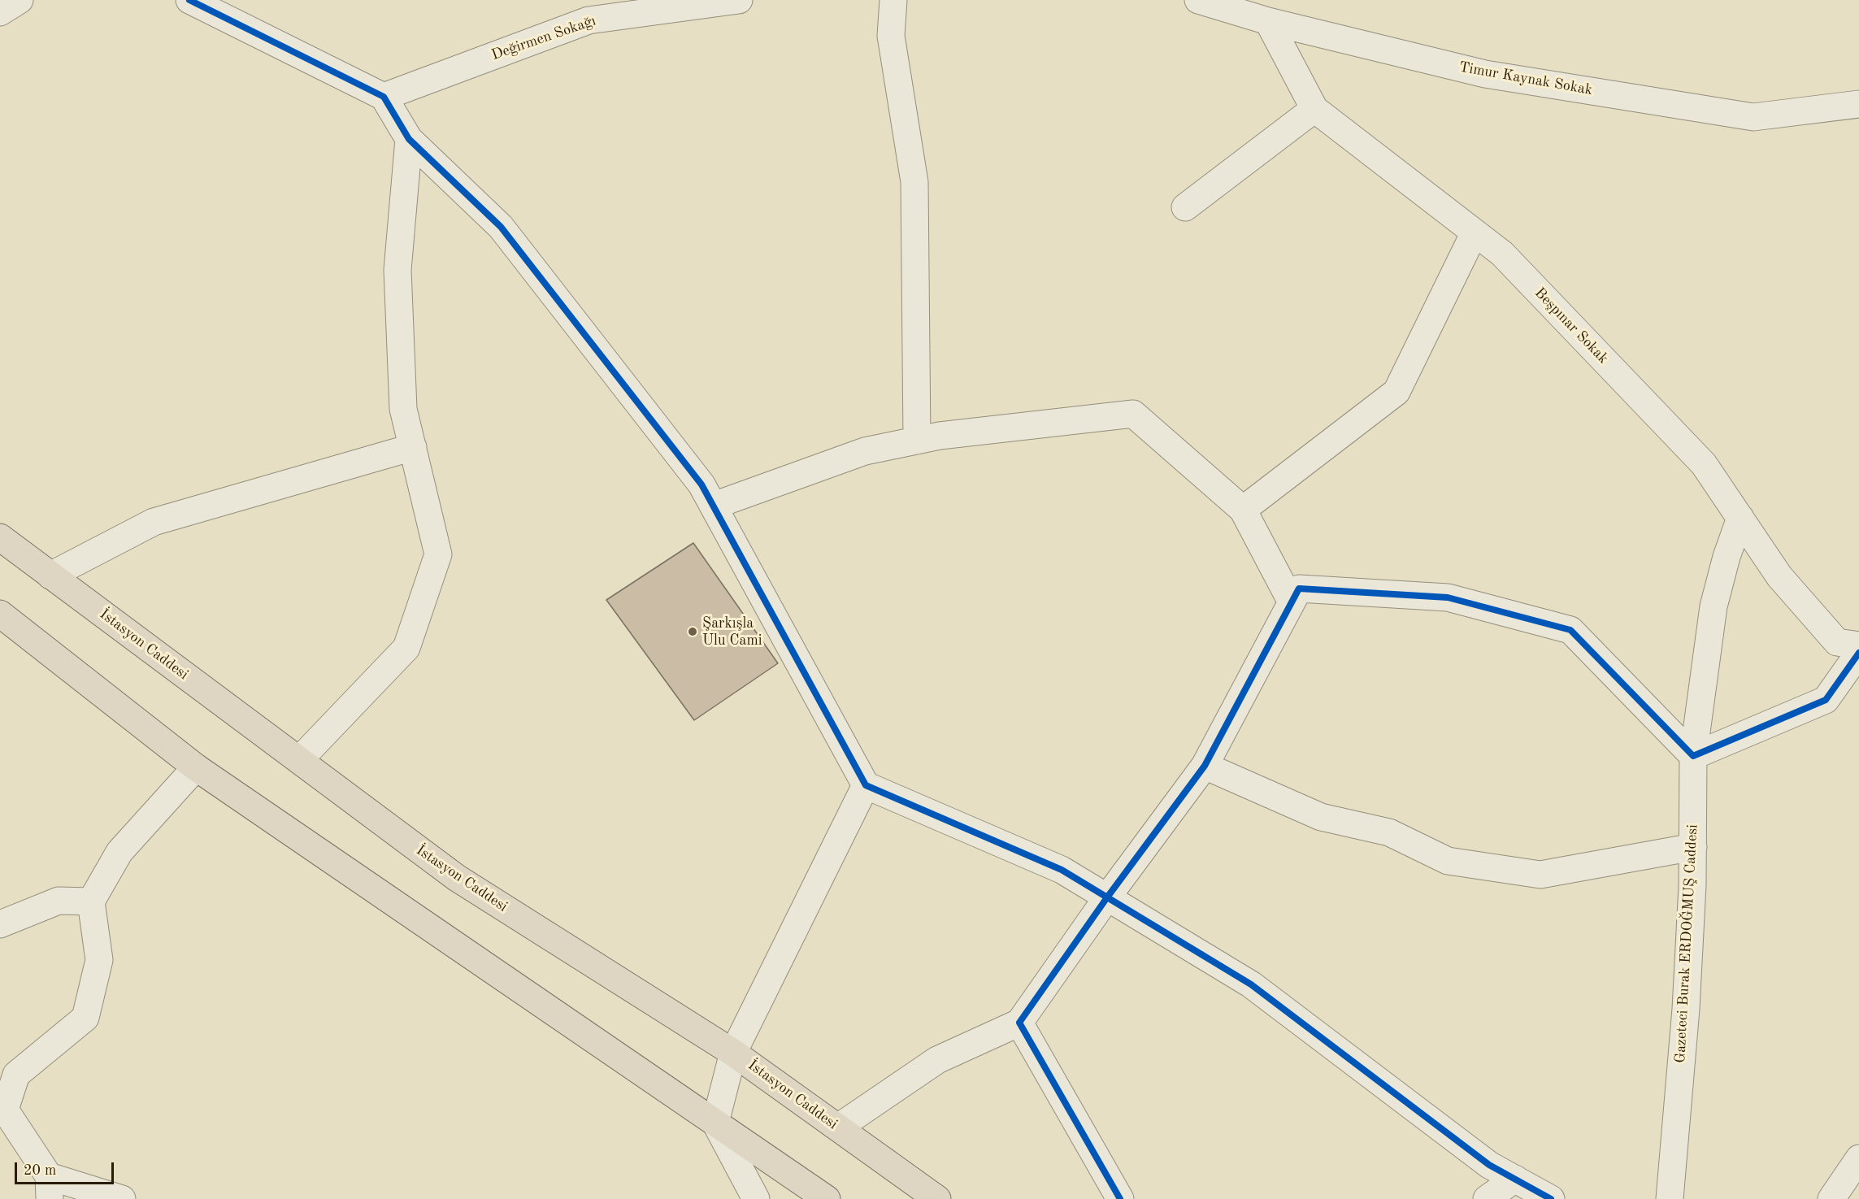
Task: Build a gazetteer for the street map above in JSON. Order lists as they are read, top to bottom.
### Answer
{
  "streets": {
    "main road": ["İstasyon Caddesi"],
    "street": [
      "Değirmen Sokağı",
      "Timur Kaynak Sokak",
      "Beşpınar Sokak",
      "Gazeteci Burak ERDOĞMUŞ Caddesi"
    ]
  },
  "crossings": [
    ["Timur Kaynak Sokak", "Beşpınar Sokak"],
    ["Beşpınar Sokak", "Gazeteci Burak ERDOĞMUŞ Caddesi"]
  ],
  "places": ["Şarkışla Ulu Cami"],
  "scale_bar": "20 m"
}
